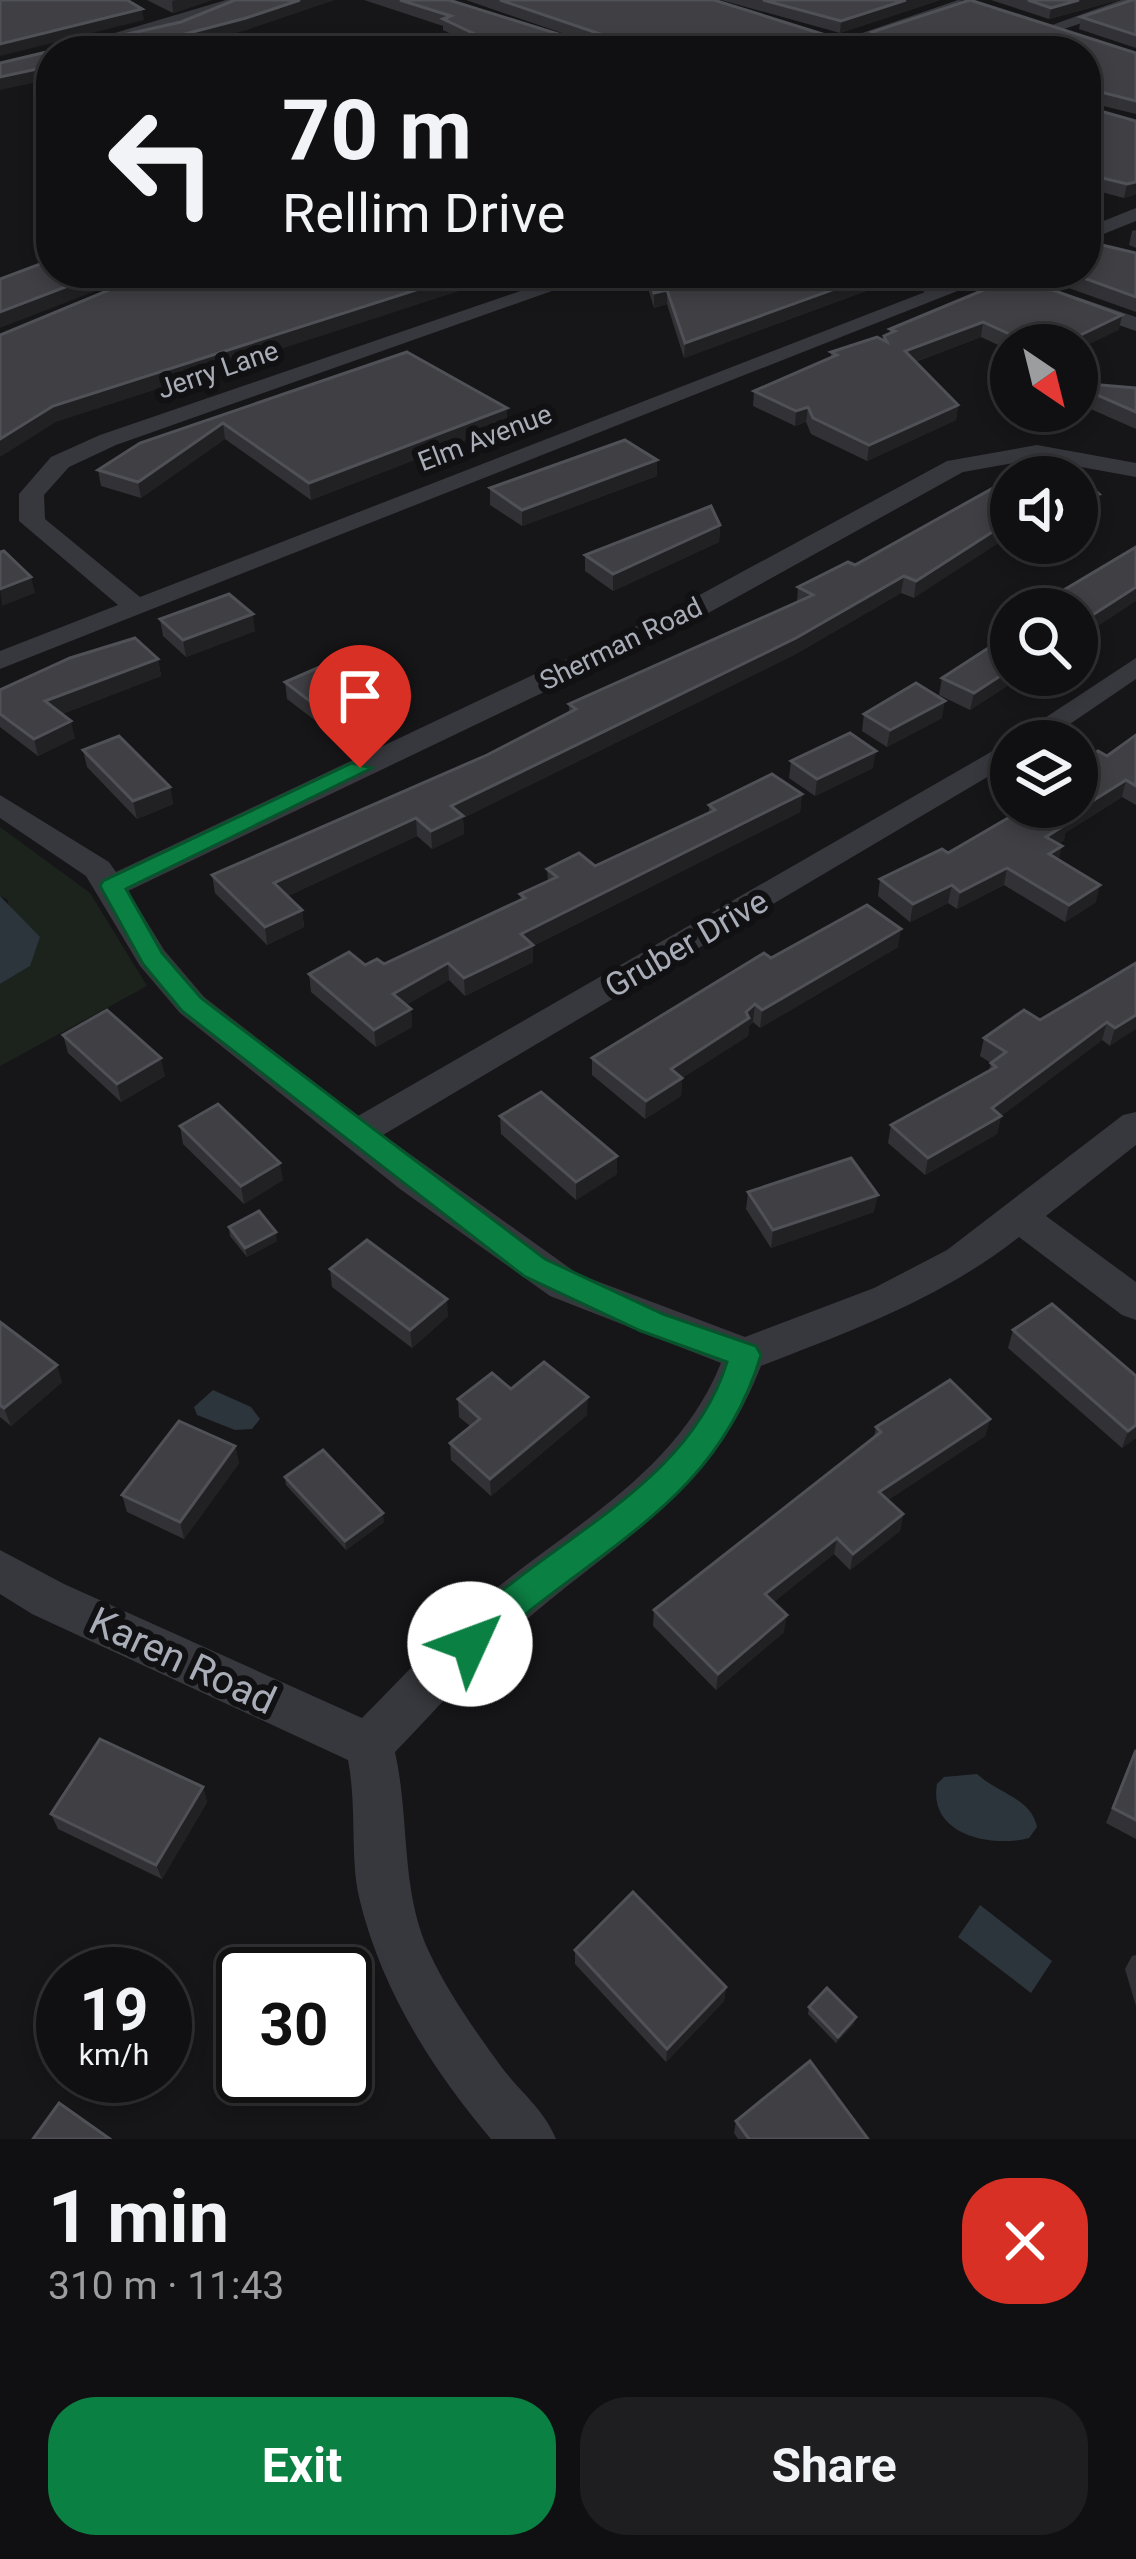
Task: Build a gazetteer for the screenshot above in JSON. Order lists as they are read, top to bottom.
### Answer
{
  "streets": {
    "street": [
      "Jerry Lane",
      "Elm Avenue",
      "Sherman Road",
      "Gruber Drive",
      "Karen Road"
    ]
  },
  "crossings": [
    ["Jerry Lane", "Elm Avenue"]
  ],
  "north": "bottom right",
  "page": {
    "turn": ["70 m", "Rellim Drive"],
    "speed": "19 km/h",
    "limit": "30",
    "heading": ["1 min", "310 m · 11:43"],
    "buttons": ["Exit", "Share"]
  }
}
